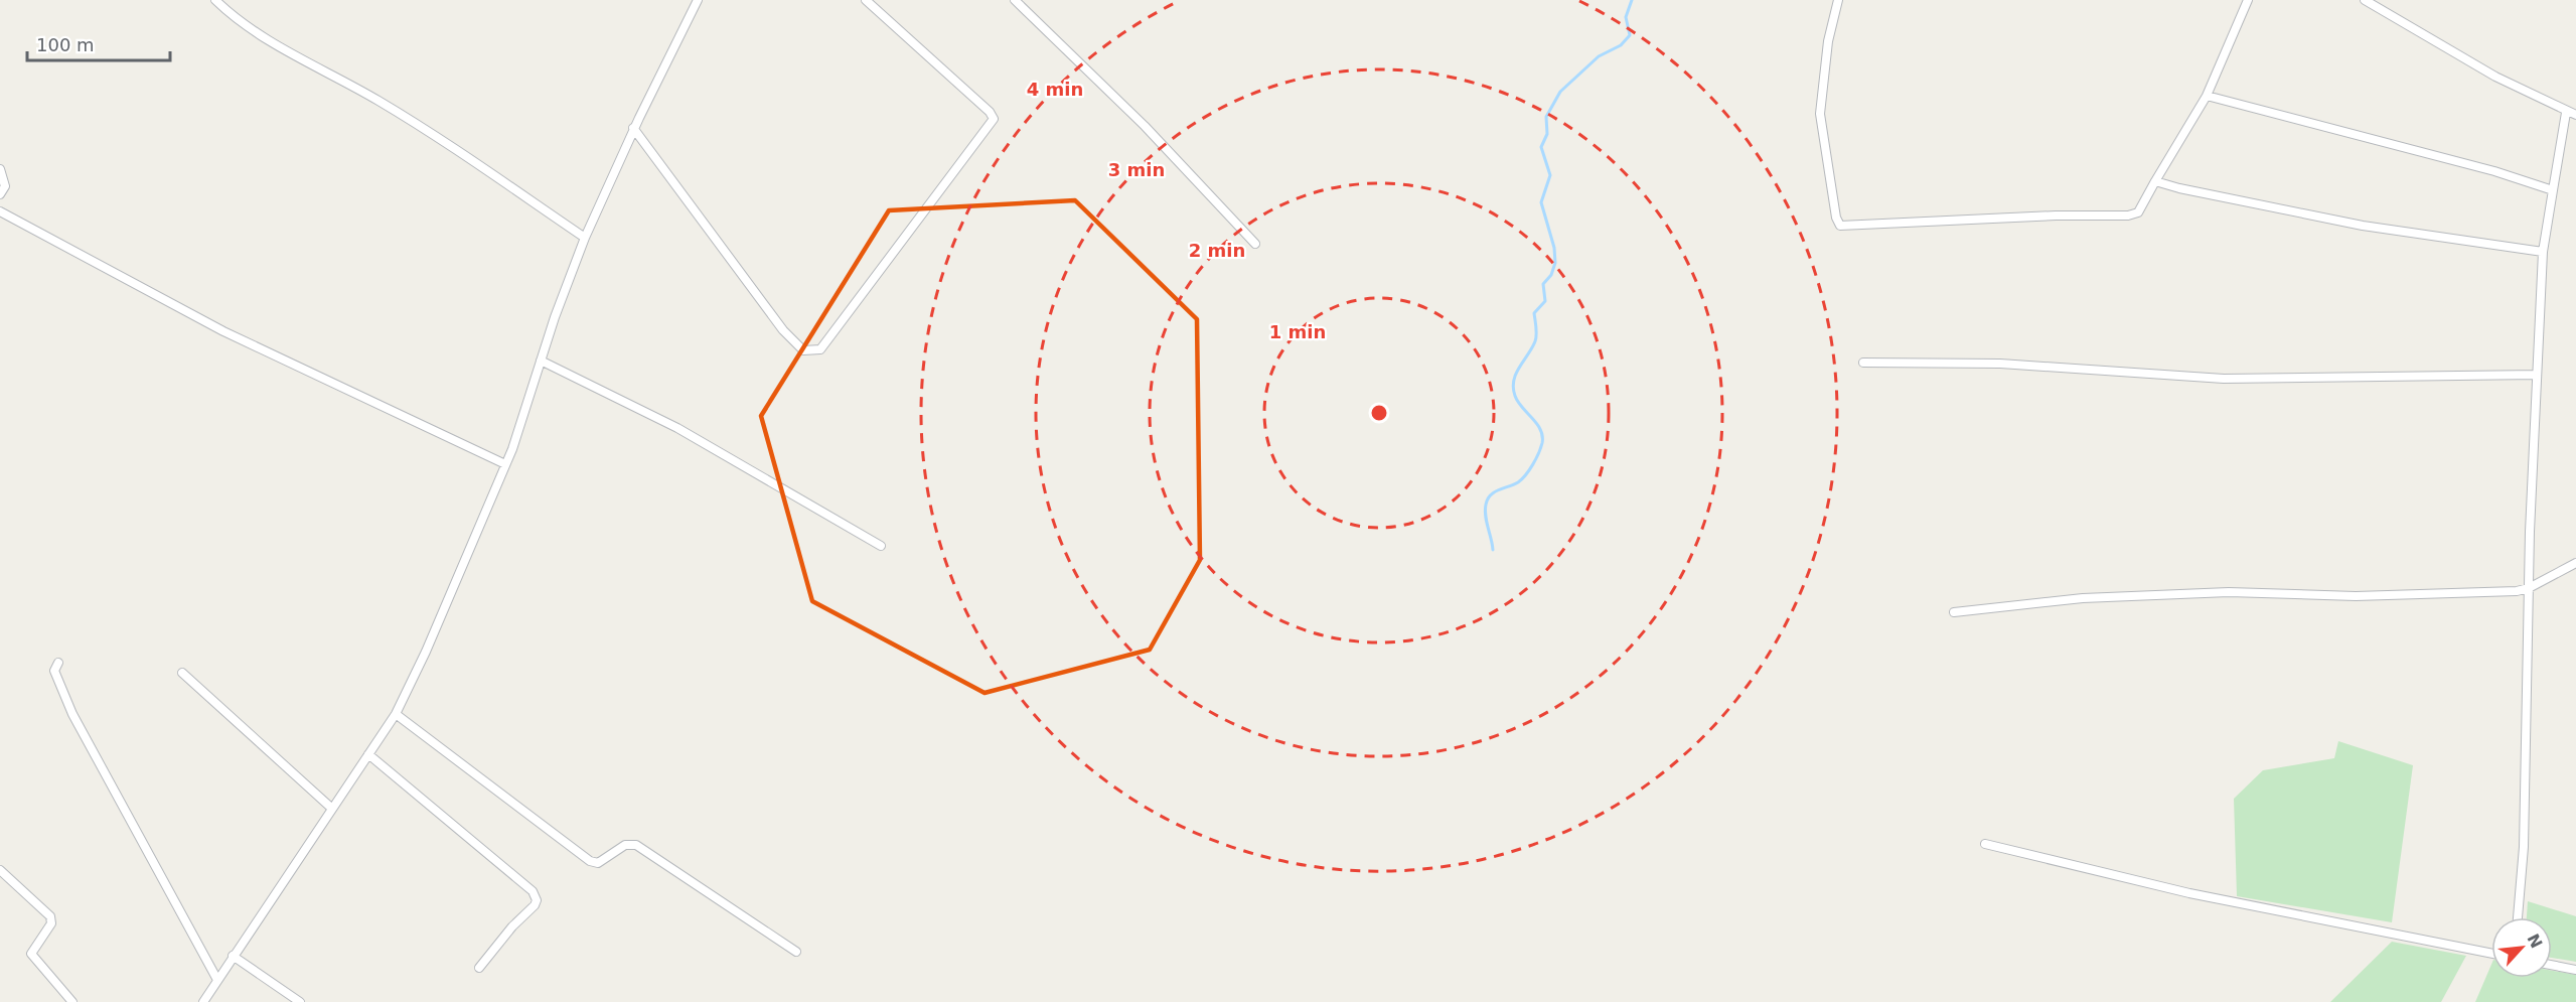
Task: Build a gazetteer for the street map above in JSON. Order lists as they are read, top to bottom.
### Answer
{
  "scale_bar": "100 m",
  "north": "top right",
  "rings": [
    "4 min",
    "3 min",
    "2 min",
    "1 min"
  ]
}
